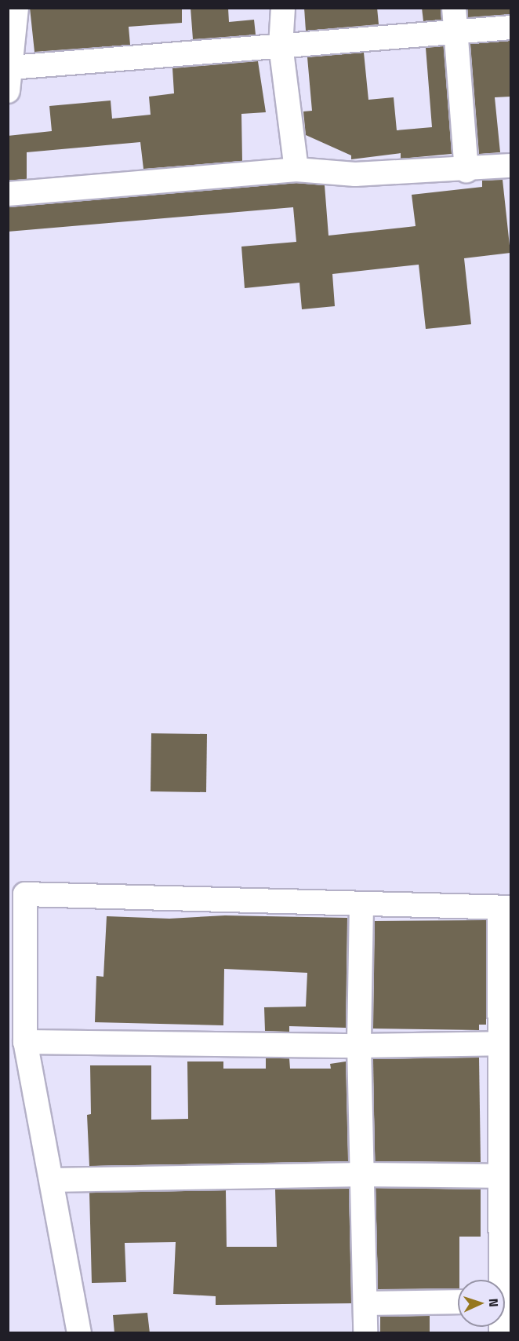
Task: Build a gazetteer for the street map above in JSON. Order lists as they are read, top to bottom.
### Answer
{
  "north": "right"
}
